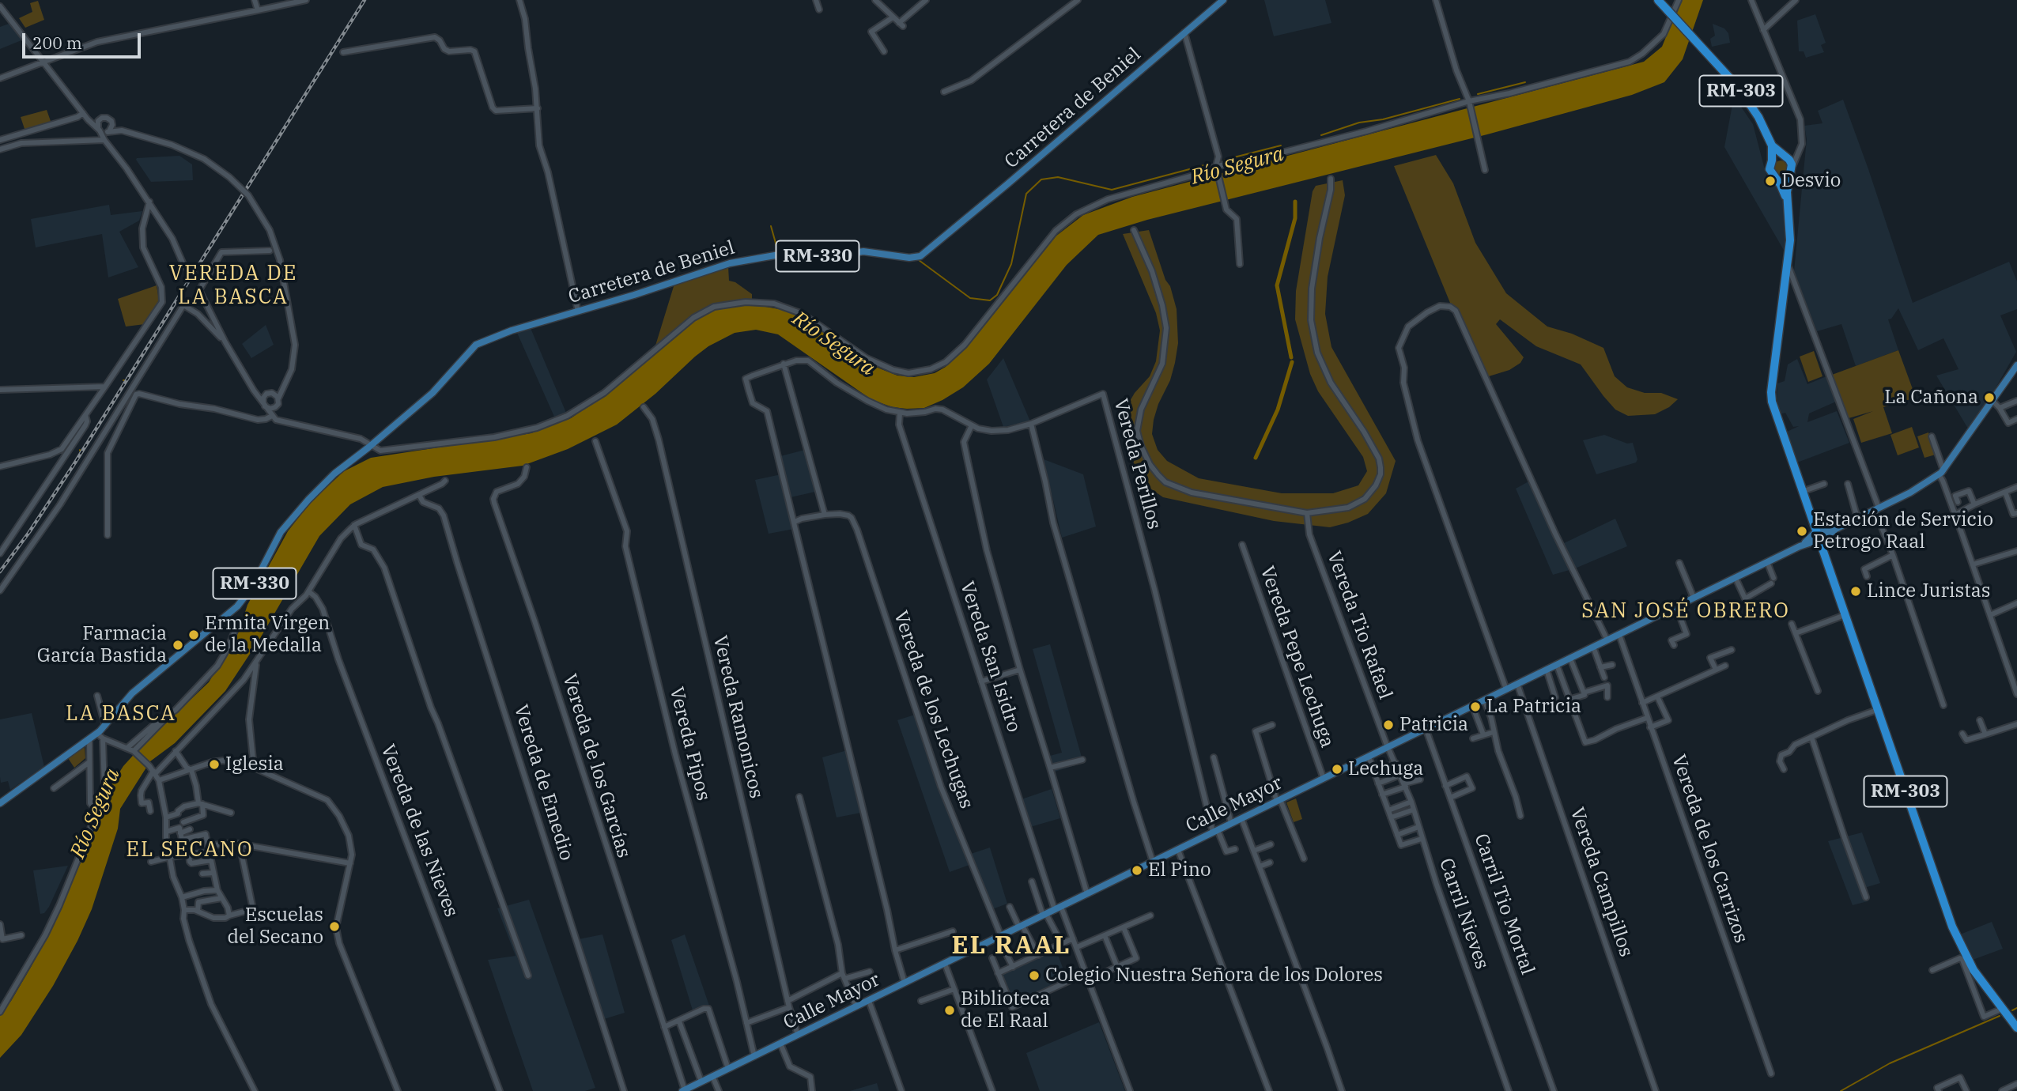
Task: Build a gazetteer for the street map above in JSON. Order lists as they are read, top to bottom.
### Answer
{
  "streets": {
    "highway": ["RM-303"],
    "main road": ["Carretera de Beniel", "RM-330", "Calle Mayor"],
    "street": [
      "Vereda Perillos",
      "Vereda Tio Rafael",
      "Vereda San Isidro",
      "Vereda Pepe Lechuga",
      "Vereda de los Lechugas",
      "Vereda Ramonicos",
      "Vereda Pipos",
      "Vereda de los Garcías",
      "Vereda de Emedio",
      "Vereda de las Nieves",
      "Vereda de los Carrizos",
      "Vereda Campillos",
      "Carril Tio Mortal",
      "Carril Nieves"
    ]
  },
  "crossings": [
    ["RM-303", "Calle Mayor"],
    ["Carretera de Beniel", "RM-330"],
    ["Vereda Perillos", "Vereda San Isidro"],
    ["Vereda Perillos", "Calle Mayor"],
    ["Vereda Tio Rafael", "Calle Mayor"],
    ["Vereda Tio Rafael", "Carril Nieves"],
    ["Vereda San Isidro", "Calle Mayor"],
    ["Vereda Pepe Lechuga", "Calle Mayor"],
    ["Vereda de los Lechugas", "Calle Mayor"],
    ["Vereda Ramonicos", "Calle Mayor"],
    ["Vereda Pipos", "Calle Mayor"],
    ["Vereda de los Garcías", "Calle Mayor"],
    ["Calle Mayor", "Vereda de los Carrizos"],
    ["Calle Mayor", "Vereda Campillos"],
    ["Calle Mayor", "Carril Tio Mortal"],
    ["Calle Mayor", "Carril Nieves"]
  ],
  "districts": [
    "VEREDA DE LA BASCA",
    "SAN JOSÉ OBRERO",
    "LA BASCA",
    "EL SECANO",
    "EL RAAL"
  ],
  "water": ["Río Segura"],
  "places": [
    "Desvio",
    "La Cañona",
    "Estación de Servicio Petrogo Raal",
    "Lince Juristas",
    "Ermita Virgen de la Medalla",
    "Farmacia García Bastida",
    "La Patricia",
    "Patricia",
    "Iglesia",
    "Lechuga",
    "El Pino",
    "Escuelas del Secano",
    "Colegio Nuestra Señora de los Dolores",
    "Biblioteca de El Raal"
  ],
  "scale_bar": "200 m"
}
